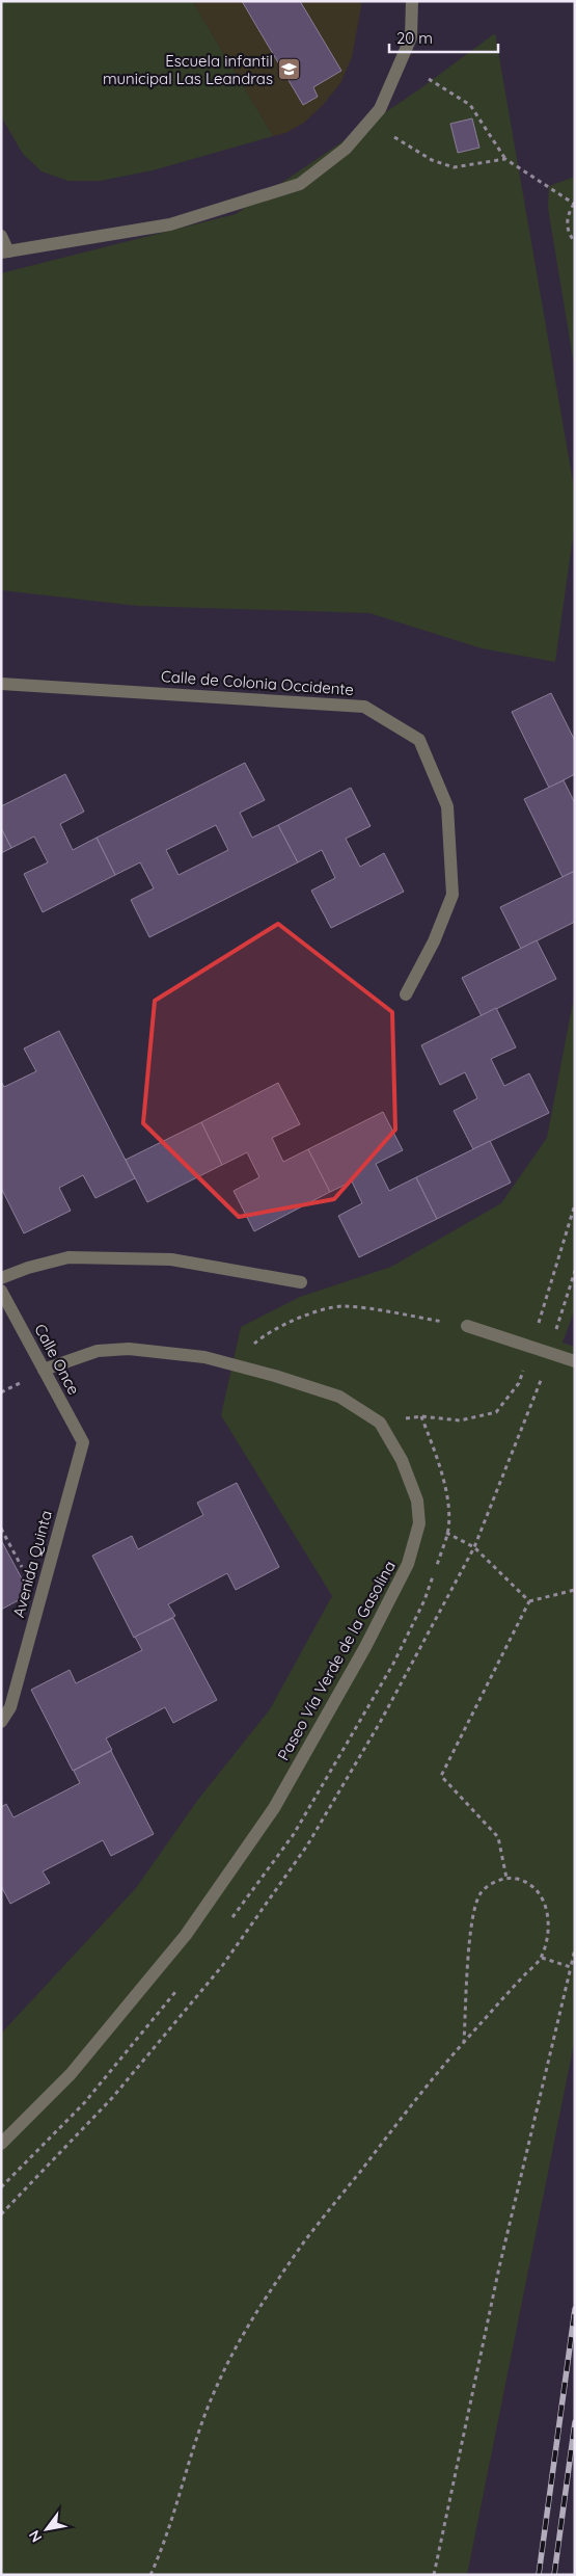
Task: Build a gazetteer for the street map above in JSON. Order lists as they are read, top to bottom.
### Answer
{
  "streets": {
    "street": [
      "Calle de Colonia Occidente",
      "Calle Once",
      "Avenida Quinta",
      "Paseo Vía Verde de la Gasolina"
    ]
  },
  "crossings": [
    ["Calle Once", "Avenida Quinta"],
    ["Calle Once", "Paseo Vía Verde de la Gasolina"]
  ],
  "places": {
    "school or university": ["Escuela infantil municipal Las Leandras"]
  },
  "scale_bar": "20 m",
  "north": "bottom left"
}
